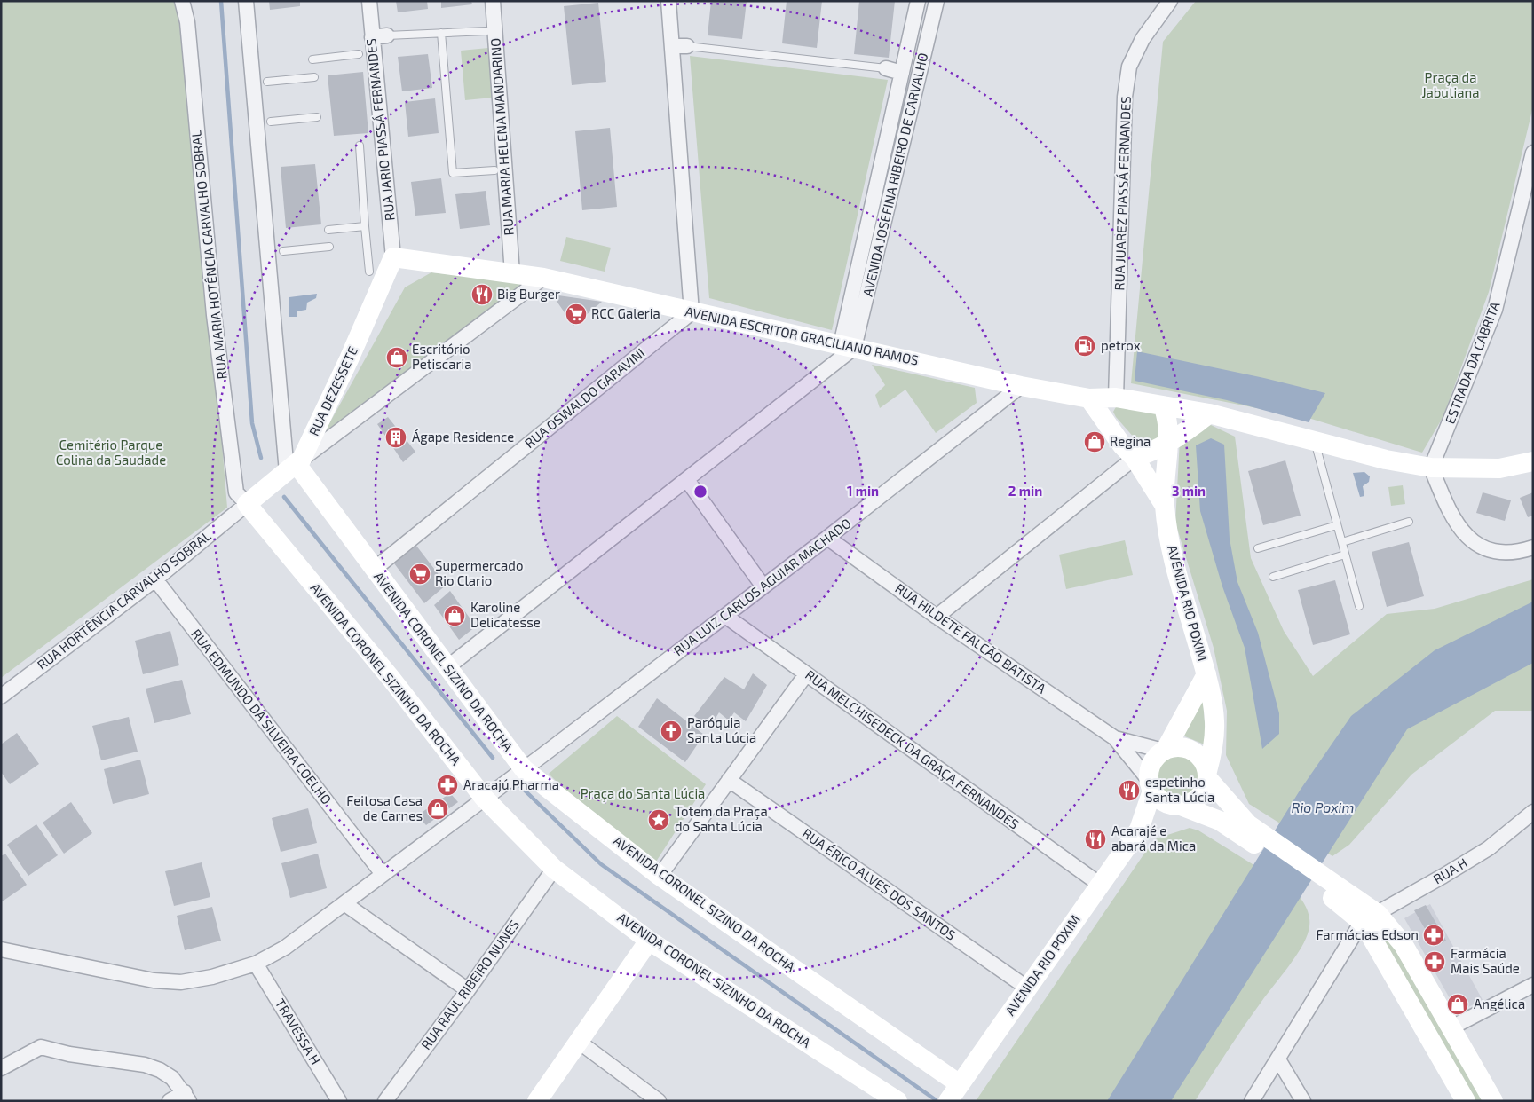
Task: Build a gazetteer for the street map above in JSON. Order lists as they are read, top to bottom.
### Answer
{
  "streets": {
    "street": [
      "RUA JARIO PIASSÁ FERNANDES",
      "RUA MARIA HELENA MANDARINO",
      "AVENIDA JOSEFINA RIBEIRO DE CARVALHO",
      "RUA JUAREZ PIASSÁ FERNANDES",
      "RUA MARIA HOTÊNCIA CARVALHO SOBRAL",
      "AVENIDA ESCRITOR GRACILIANO RAMOS",
      "ESTRADA DA CABRITA",
      "RUA DEZESSETE",
      "RUA OSWALDO GARAVINI",
      "RUA LUIZ CARLOS AGUIAR MACHADO",
      "RUA HORTÊNCIA CARVALHO SOBRAL",
      "AVENIDA RIO POXIM",
      "RUA HILDETE FALCÃO BATISTA",
      "AVENIDA CORONEL SIZINO DA ROCHA",
      "AVENIDA CORONEL SIZINHO DA ROCHA",
      "RUA EDMUNDO DA SILVEIRA COELHO",
      "RUA MELCHISEDECK DA GRAÇA FERNANDES",
      "RUA H",
      "RUA ÉRICO ALVES DOS SANTOS",
      "RUA RAUL RIBEIRO NUNES",
      "TRAVESSA H"
    ]
  },
  "crossings": [
    ["RUA JARIO PIASSÁ FERNANDES", "AVENIDA ESCRITOR GRACILIANO RAMOS"],
    ["RUA JARIO PIASSÁ FERNANDES", "RUA DEZESSETE"],
    ["RUA MARIA HELENA MANDARINO", "AVENIDA ESCRITOR GRACILIANO RAMOS"],
    ["AVENIDA JOSEFINA RIBEIRO DE CARVALHO", "AVENIDA ESCRITOR GRACILIANO RAMOS"],
    ["RUA JUAREZ PIASSÁ FERNANDES", "AVENIDA ESCRITOR GRACILIANO RAMOS"],
    ["RUA JUAREZ PIASSÁ FERNANDES", "AVENIDA RIO POXIM"],
    ["RUA MARIA HOTÊNCIA CARVALHO SOBRAL", "RUA DEZESSETE"],
    ["RUA MARIA HOTÊNCIA CARVALHO SOBRAL", "RUA HORTÊNCIA CARVALHO SOBRAL"],
    ["RUA MARIA HOTÊNCIA CARVALHO SOBRAL", "AVENIDA CORONEL SIZINHO DA ROCHA"],
    ["AVENIDA ESCRITOR GRACILIANO RAMOS", "ESTRADA DA CABRITA"],
    ["AVENIDA ESCRITOR GRACILIANO RAMOS", "RUA DEZESSETE"],
    ["AVENIDA ESCRITOR GRACILIANO RAMOS", "RUA OSWALDO GARAVINI"],
    ["AVENIDA ESCRITOR GRACILIANO RAMOS", "RUA LUIZ CARLOS AGUIAR MACHADO"],
    ["AVENIDA ESCRITOR GRACILIANO RAMOS", "AVENIDA RIO POXIM"],
    ["RUA DEZESSETE", "RUA HORTÊNCIA CARVALHO SOBRAL"],
    ["RUA DEZESSETE", "AVENIDA CORONEL SIZINO DA ROCHA"],
    ["RUA DEZESSETE", "AVENIDA CORONEL SIZINHO DA ROCHA"],
    ["RUA OSWALDO GARAVINI", "AVENIDA CORONEL SIZINO DA ROCHA"],
    ["RUA LUIZ CARLOS AGUIAR MACHADO", "RUA HILDETE FALCÃO BATISTA"],
    ["RUA LUIZ CARLOS AGUIAR MACHADO", "AVENIDA CORONEL SIZINO DA ROCHA"],
    ["RUA LUIZ CARLOS AGUIAR MACHADO", "AVENIDA CORONEL SIZINHO DA ROCHA"],
    ["RUA LUIZ CARLOS AGUIAR MACHADO", "RUA EDMUNDO DA SILVEIRA COELHO"],
    ["RUA LUIZ CARLOS AGUIAR MACHADO", "RUA MELCHISEDECK DA GRAÇA FERNANDES"],
    ["RUA LUIZ CARLOS AGUIAR MACHADO", "TRAVESSA H"],
    ["RUA HORTÊNCIA CARVALHO SOBRAL", "AVENIDA CORONEL SIZINHO DA ROCHA"],
    ["RUA HORTÊNCIA CARVALHO SOBRAL", "RUA EDMUNDO DA SILVEIRA COELHO"],
    ["AVENIDA RIO POXIM", "RUA HILDETE FALCÃO BATISTA"],
    ["AVENIDA RIO POXIM", "AVENIDA CORONEL SIZINO DA ROCHA"],
    ["AVENIDA RIO POXIM", "RUA MELCHISEDECK DA GRAÇA FERNANDES"],
    ["AVENIDA RIO POXIM", "RUA ÉRICO ALVES DOS SANTOS"],
    ["AVENIDA CORONEL SIZINHO DA ROCHA", "RUA RAUL RIBEIRO NUNES"]
  ],
  "water": ["Rio Poxim"],
  "parks": ["Praça da Jabutiana", "Cemitério Parque Colina da Saudade", "Praça do Santa Lúcia"],
  "places": {
    "restaurant": ["Big Burger", "espetinho Santa Lúcia", "Acarajé e abará da Mica"],
    "supermarket": ["RCC Galeria", "Supermercado Rio Clario"],
    "fuel station": ["petrox"],
    "shop": [
      "Escritório Petiscaria",
      "Regina",
      "Karoline Delicatesse",
      "Feitosa Casa de Carnes",
      "Angélica"
    ],
    "building": ["Ágape Residence"],
    "church": ["Paróquia Santa Lúcia"],
    "pharmacy": ["Aracajú Pharma", "Farmácias Edson", "Farmácia Mais Saúde"],
    "place": ["Totem da Praça do Santa Lúcia"]
  },
  "rings": ["1 min", "2 min", "3 min"]
}
